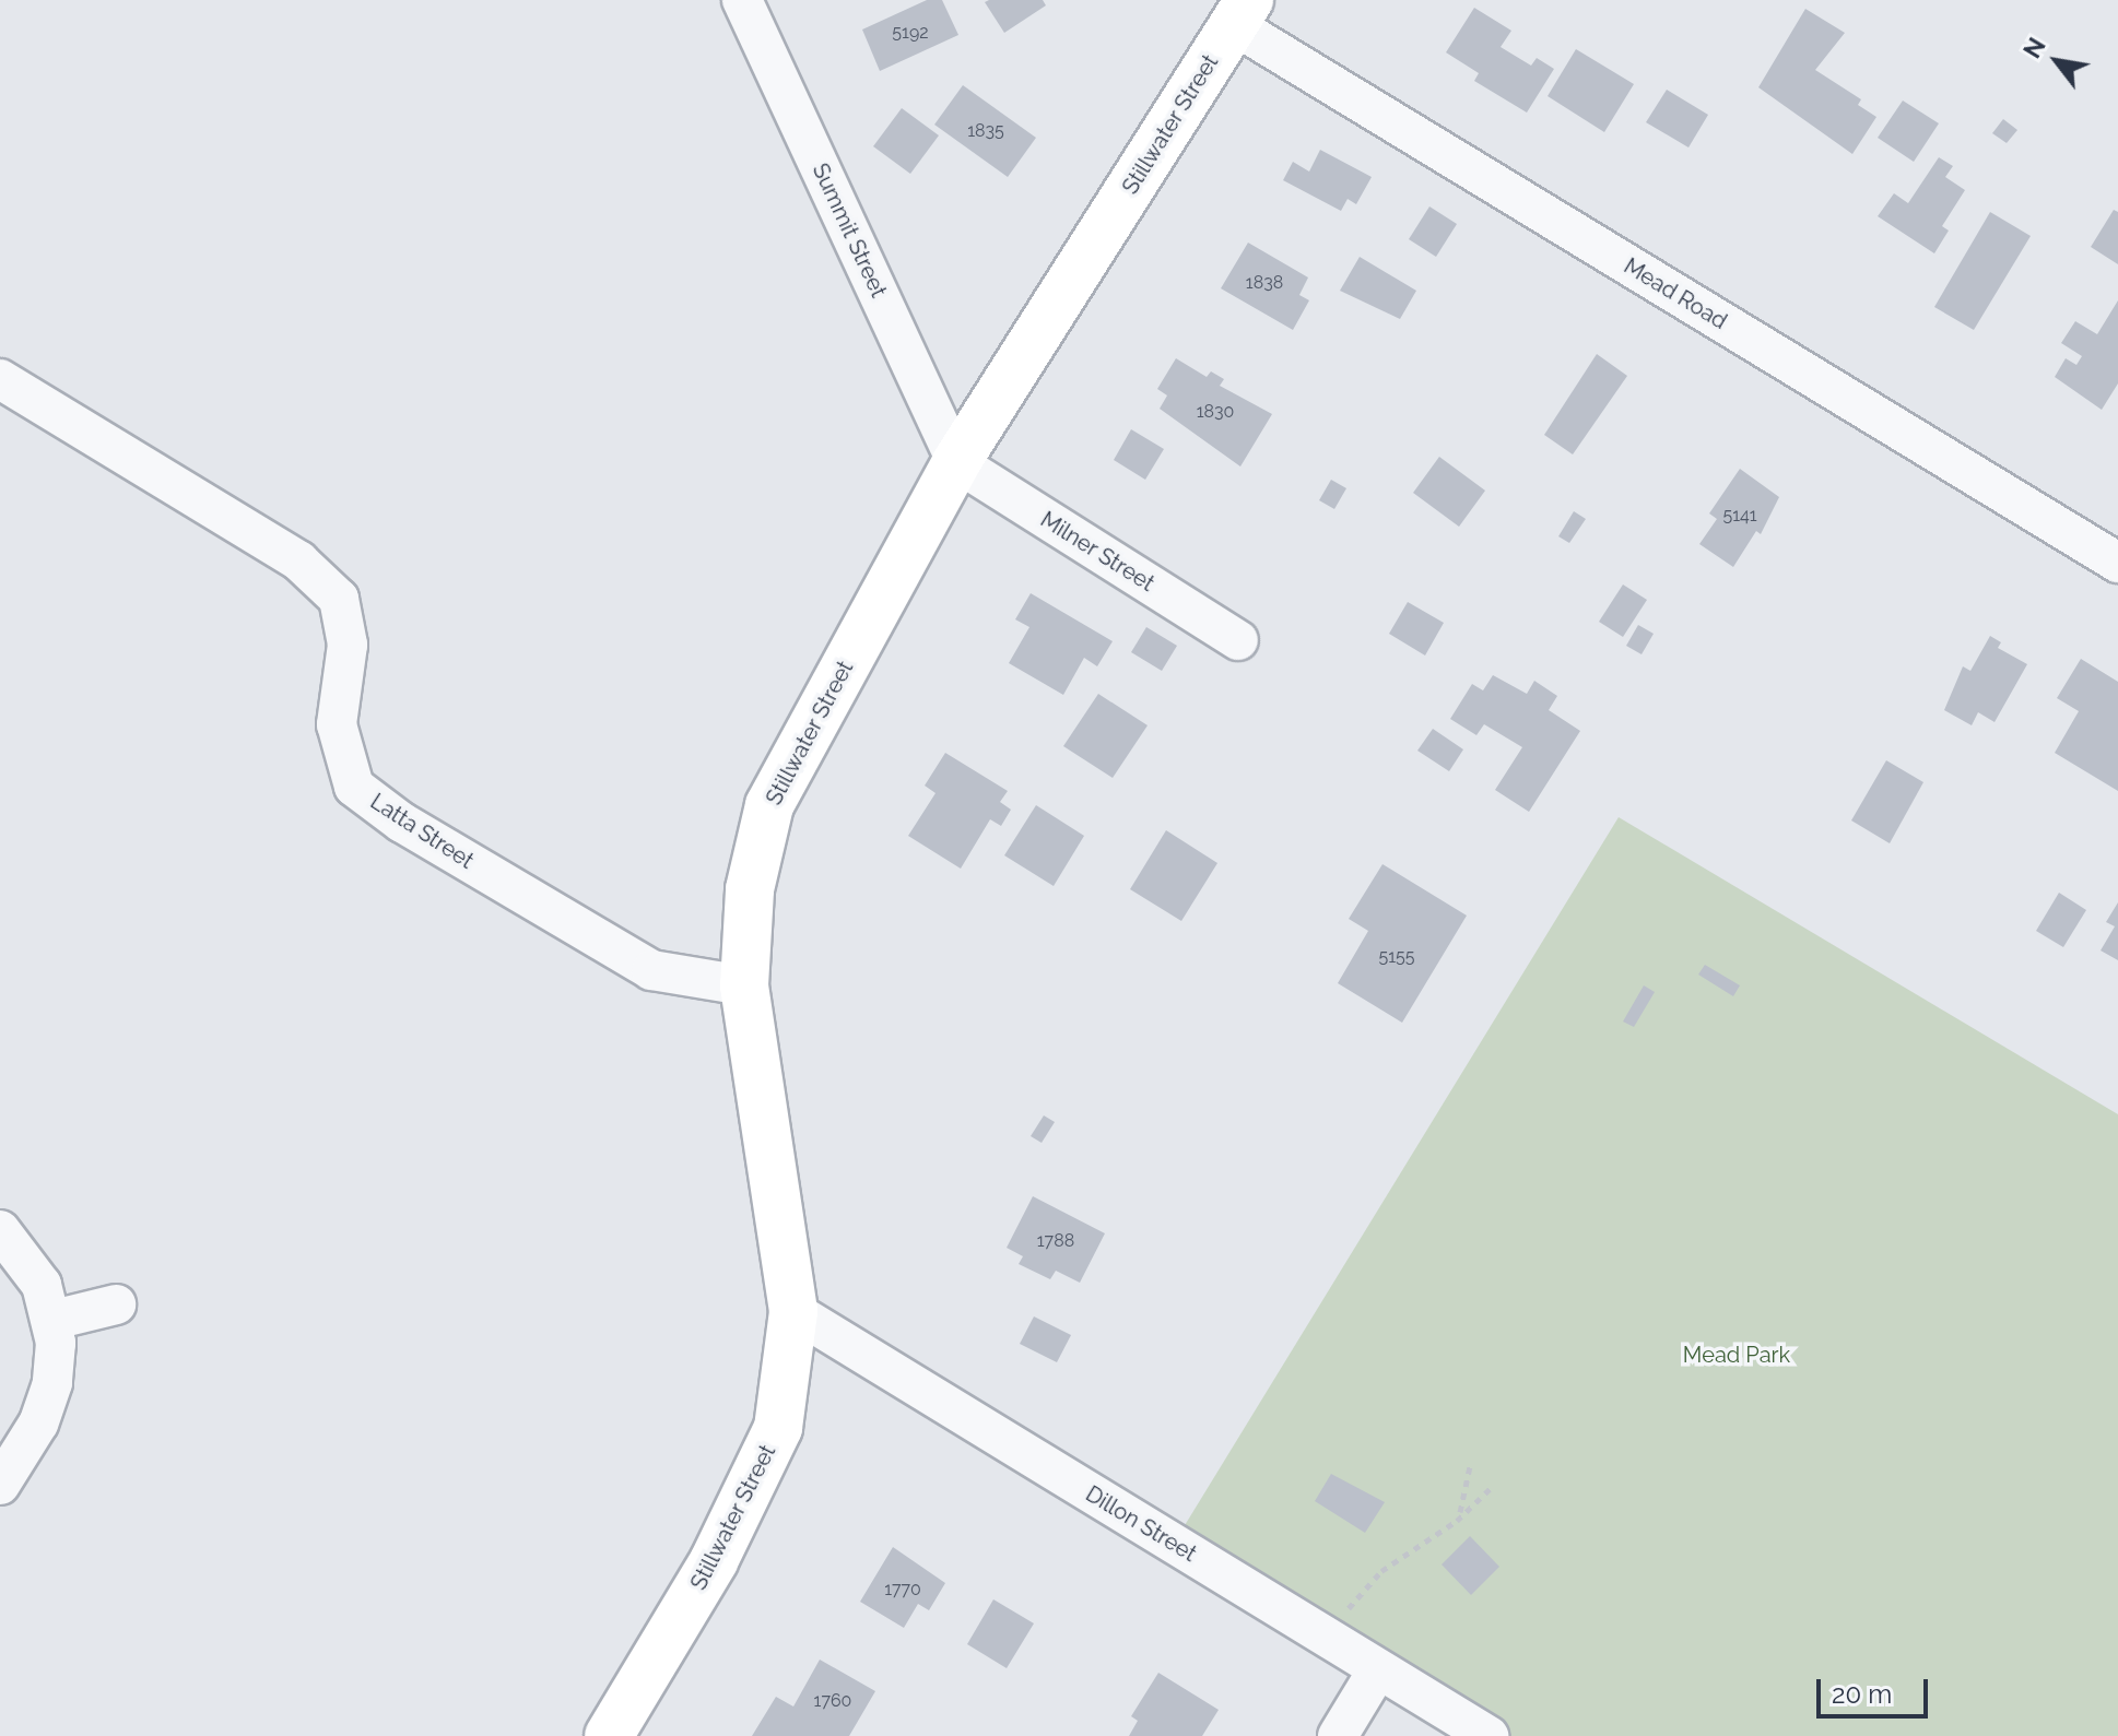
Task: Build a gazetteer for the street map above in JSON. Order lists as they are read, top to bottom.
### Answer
{
  "streets": {
    "street": [
      "Stillwater Street",
      "Summit Street",
      "Mead Road",
      "Milner Street",
      "Latta Street",
      "Dillon Street"
    ]
  },
  "crossings": [
    ["Stillwater Street", "Summit Street"],
    ["Stillwater Street", "Mead Road"],
    ["Stillwater Street", "Milner Street"],
    ["Stillwater Street", "Latta Street"],
    ["Stillwater Street", "Dillon Street"],
    ["Summit Street", "Milner Street"]
  ],
  "parks": ["Mead Park"],
  "house_numbers": [
    "5192",
    "1835",
    "1838",
    "1830",
    "5141",
    "5155",
    "1788",
    "1770",
    "1760"
  ],
  "scale_bar": "20 m",
  "north": "top left"
}
